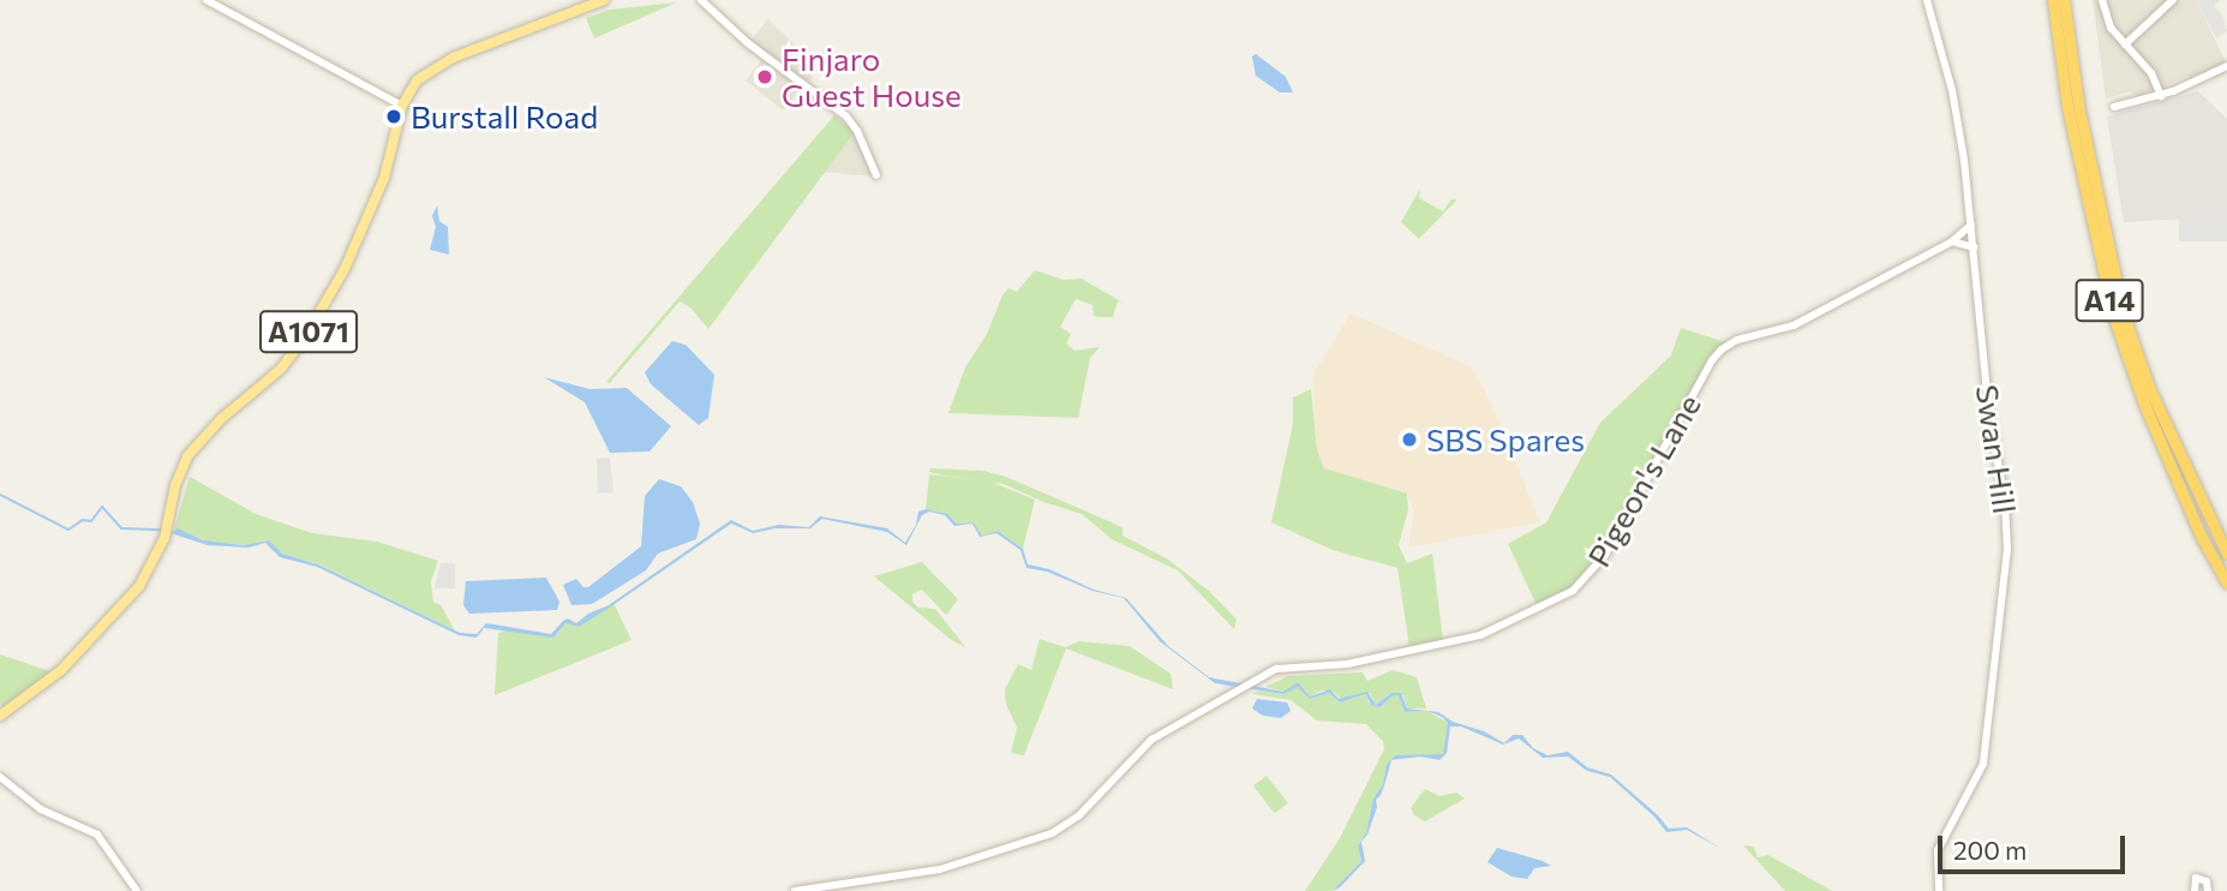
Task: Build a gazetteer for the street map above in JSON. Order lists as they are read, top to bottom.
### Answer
{
  "streets": {
    "highway": ["A14"],
    "main road": ["A1071"],
    "street": ["Swan Hill", "Pigeon's Lane"]
  },
  "crossings": [
    ["Swan Hill", "Pigeon's Lane"]
  ],
  "places": ["Finjaro Guest House", "Burstall Road", "SBS Spares"],
  "scale_bar": "200 m"
}
